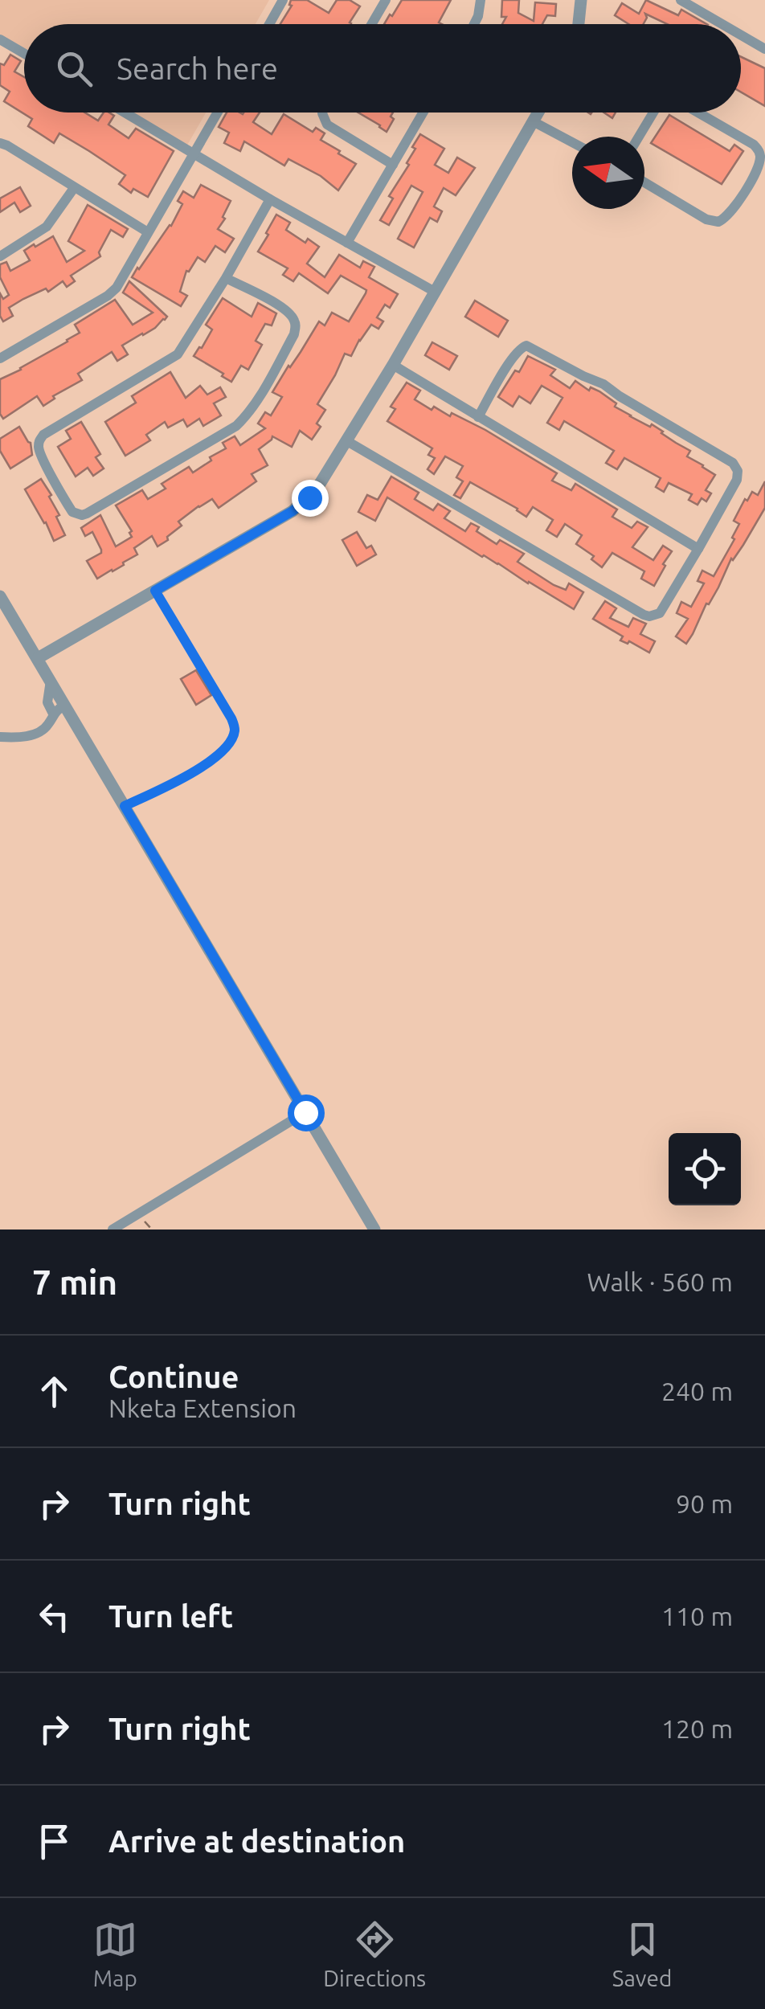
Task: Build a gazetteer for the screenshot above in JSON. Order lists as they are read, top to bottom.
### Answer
{
  "north": "left",
  "page": {
    "search": "Search here",
    "heading": ["7 min", "Walk · 560 m"],
    "list": [
      ["Continue", "Nketa Extension", "240 m"],
      ["Turn right", "90 m"],
      ["Turn left", "110 m"],
      ["Turn right", "120 m"],
      "Arrive at destination"
    ],
    "nav": ["Map", "Directions", "Saved"]
  }
}
